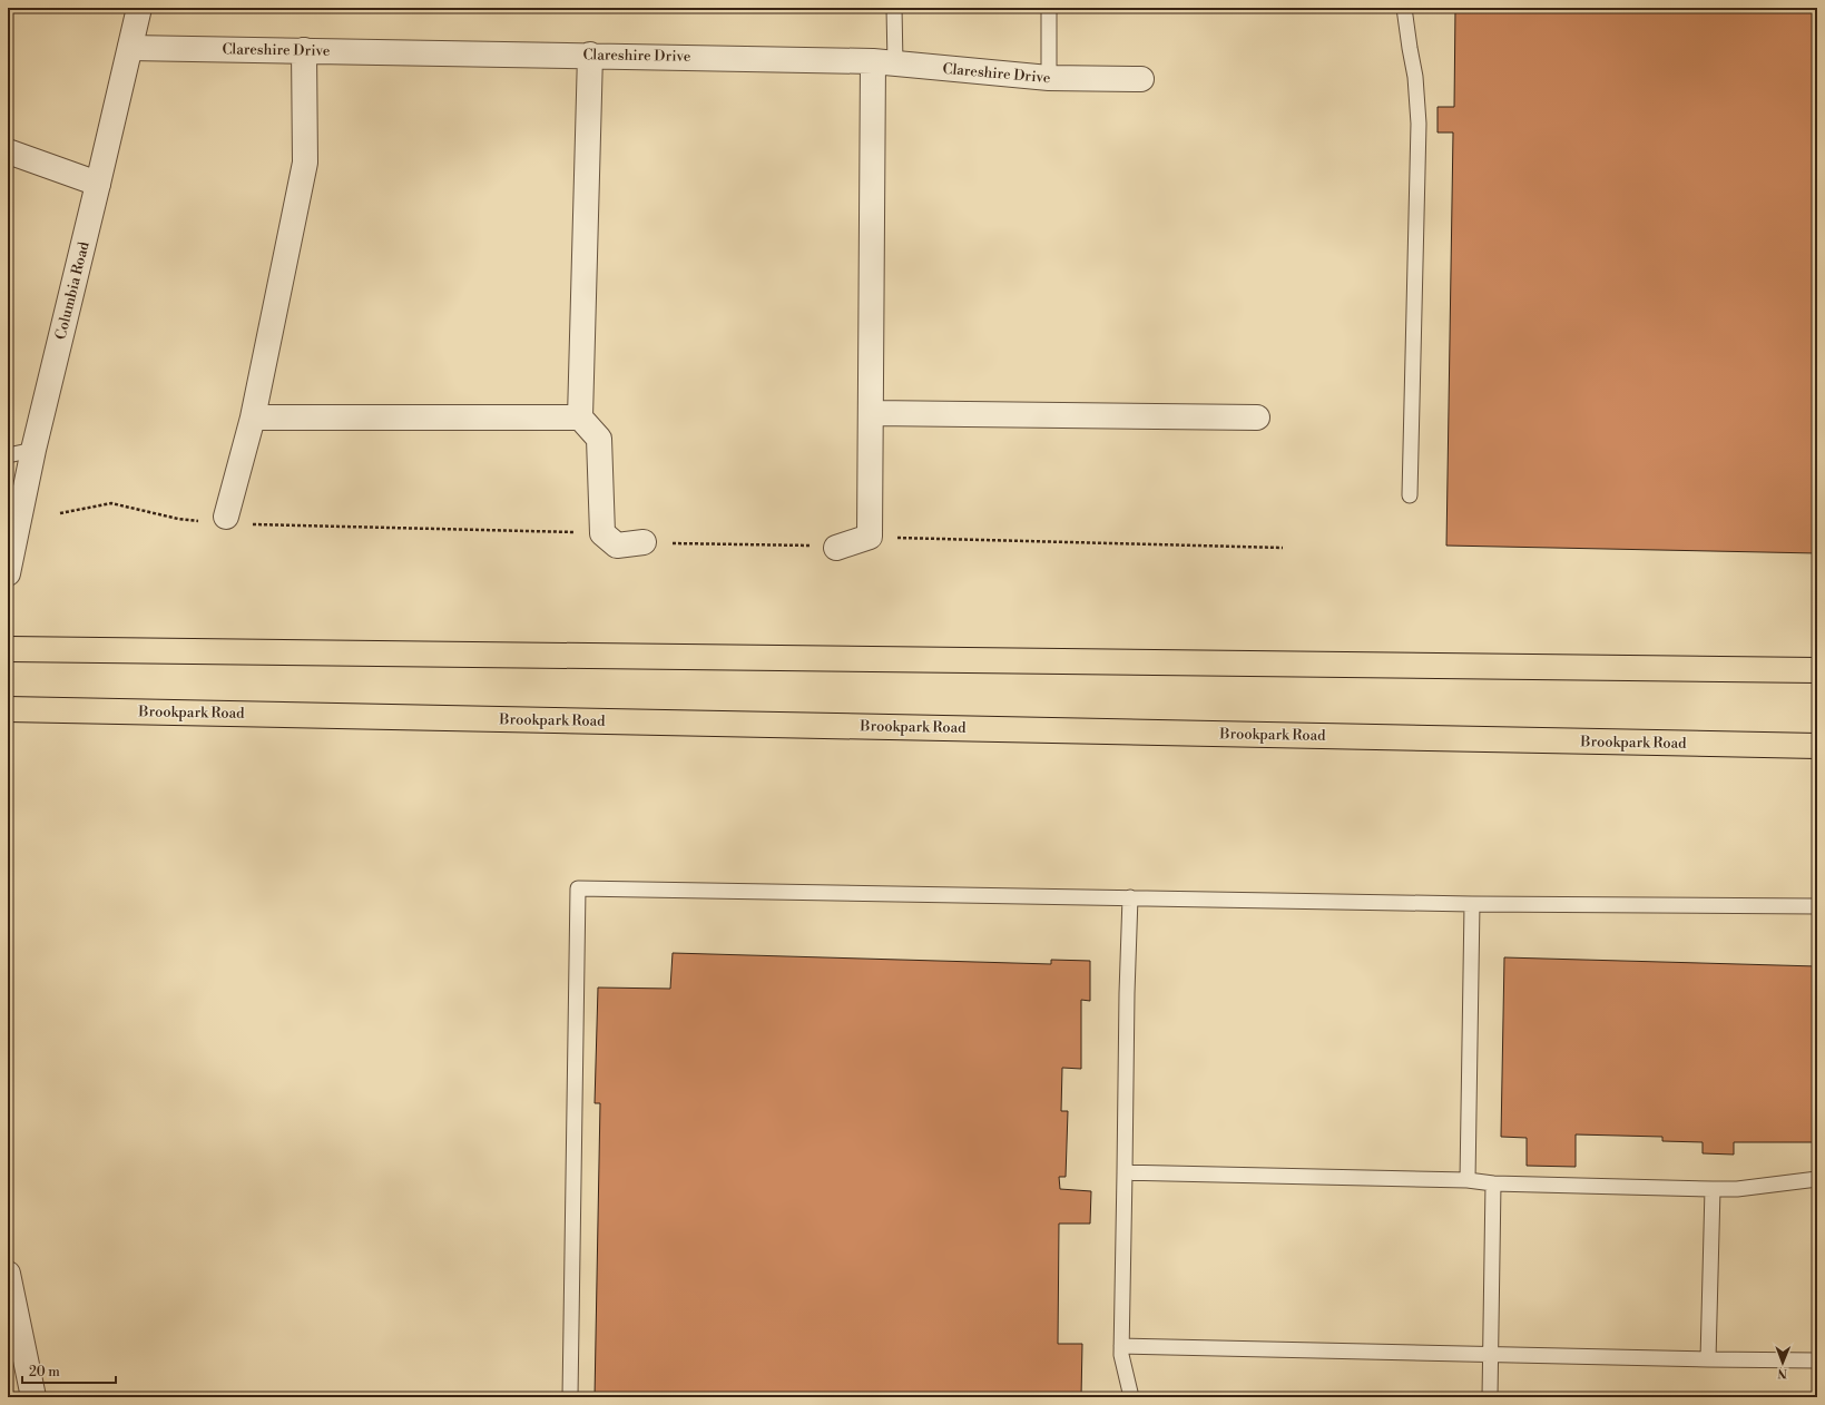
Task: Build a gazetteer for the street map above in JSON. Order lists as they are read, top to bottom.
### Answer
{
  "streets": {
    "main road": ["Brookpark Road"],
    "street": ["Clareshire Drive", "Columbia Road"]
  },
  "crossings": [
    ["Clareshire Drive", "Columbia Road"]
  ],
  "scale_bar": "20 m",
  "north": "bottom"
}
